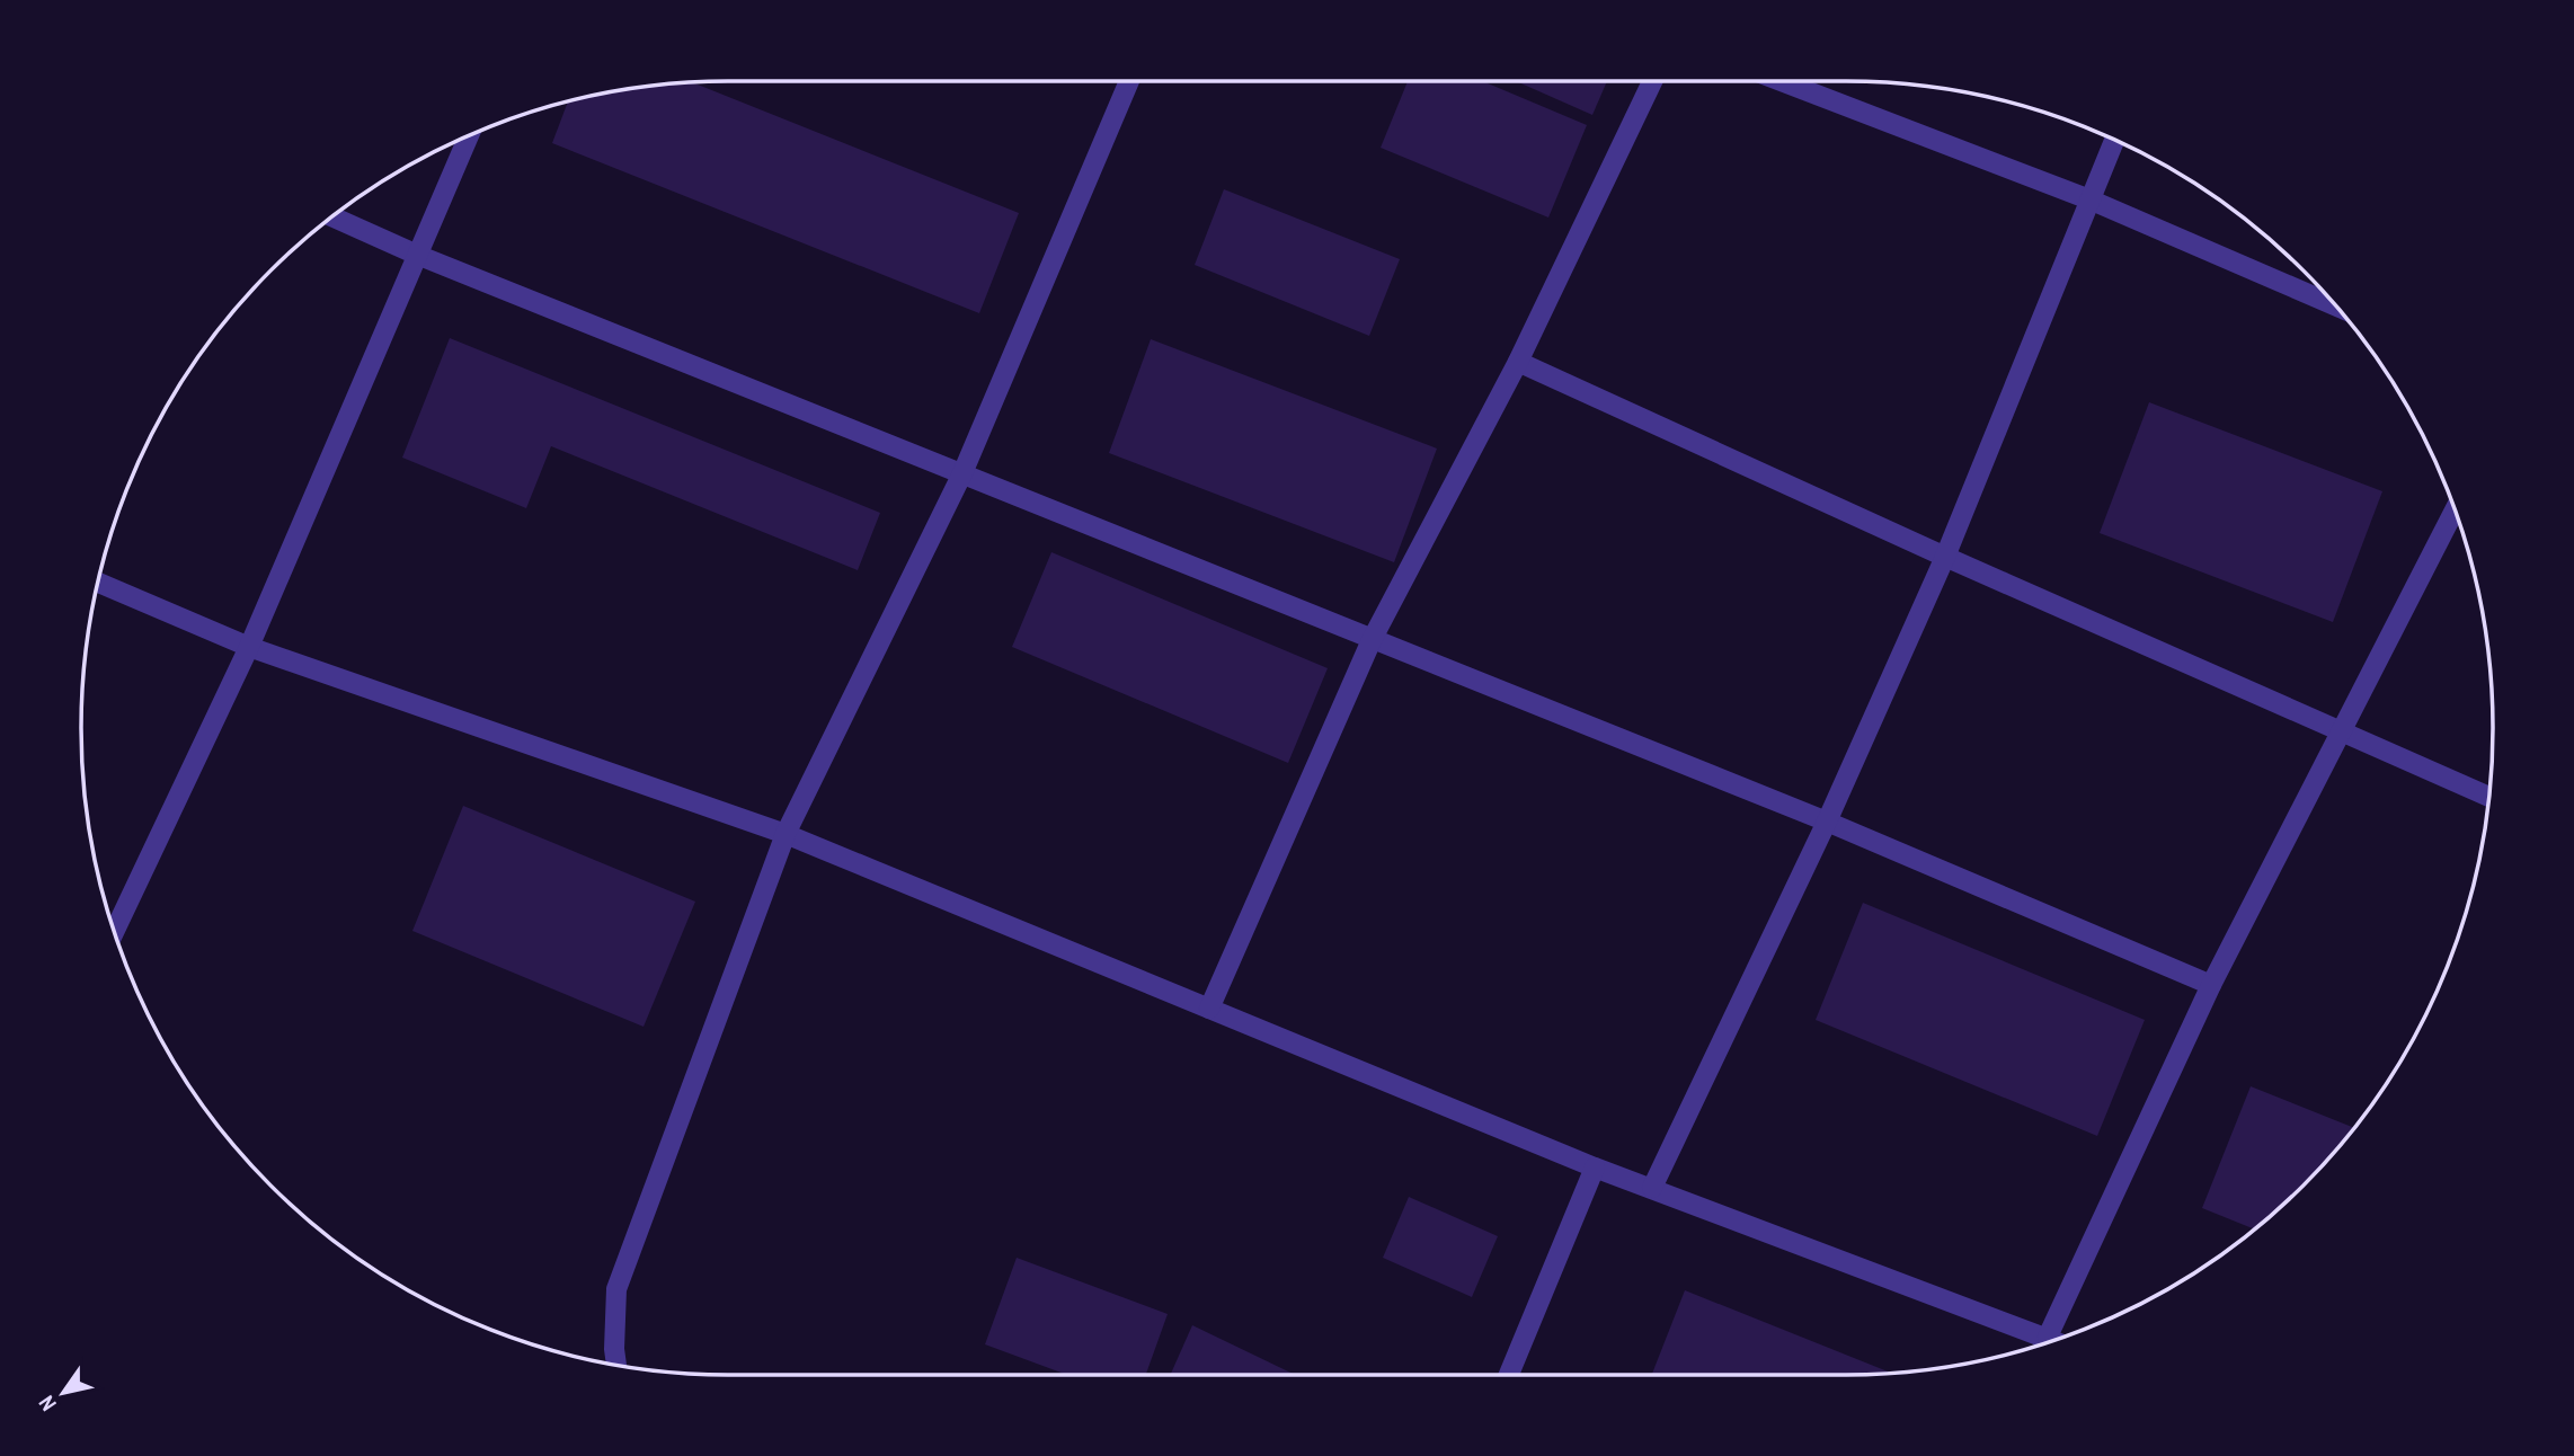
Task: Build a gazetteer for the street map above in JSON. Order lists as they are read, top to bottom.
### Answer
{
  "north": "bottom left"
}
